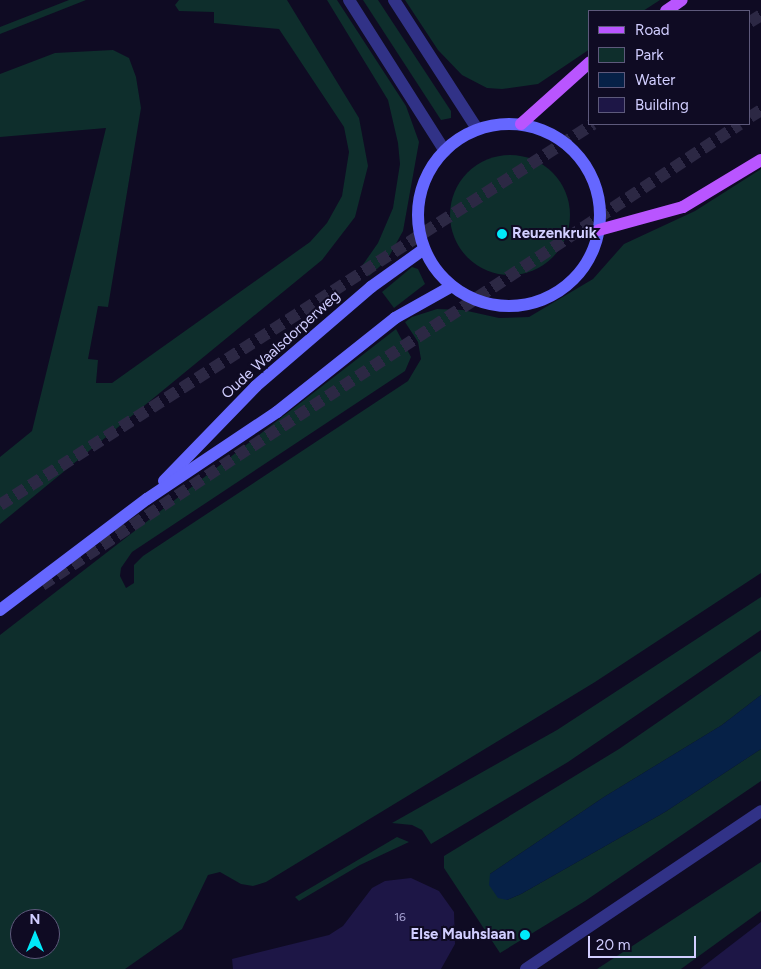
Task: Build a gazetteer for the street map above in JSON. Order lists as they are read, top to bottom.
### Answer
{
  "streets": {
    "main road": ["Oude Waalsdorperweg"]
  },
  "places": ["Reuzenkruik", "Else Mauhslaan"],
  "house_numbers": ["16"],
  "legend": [
    "Road",
    "Park",
    "Water",
    "Building"
  ],
  "scale_bar": "20 m",
  "north": "top"
}
